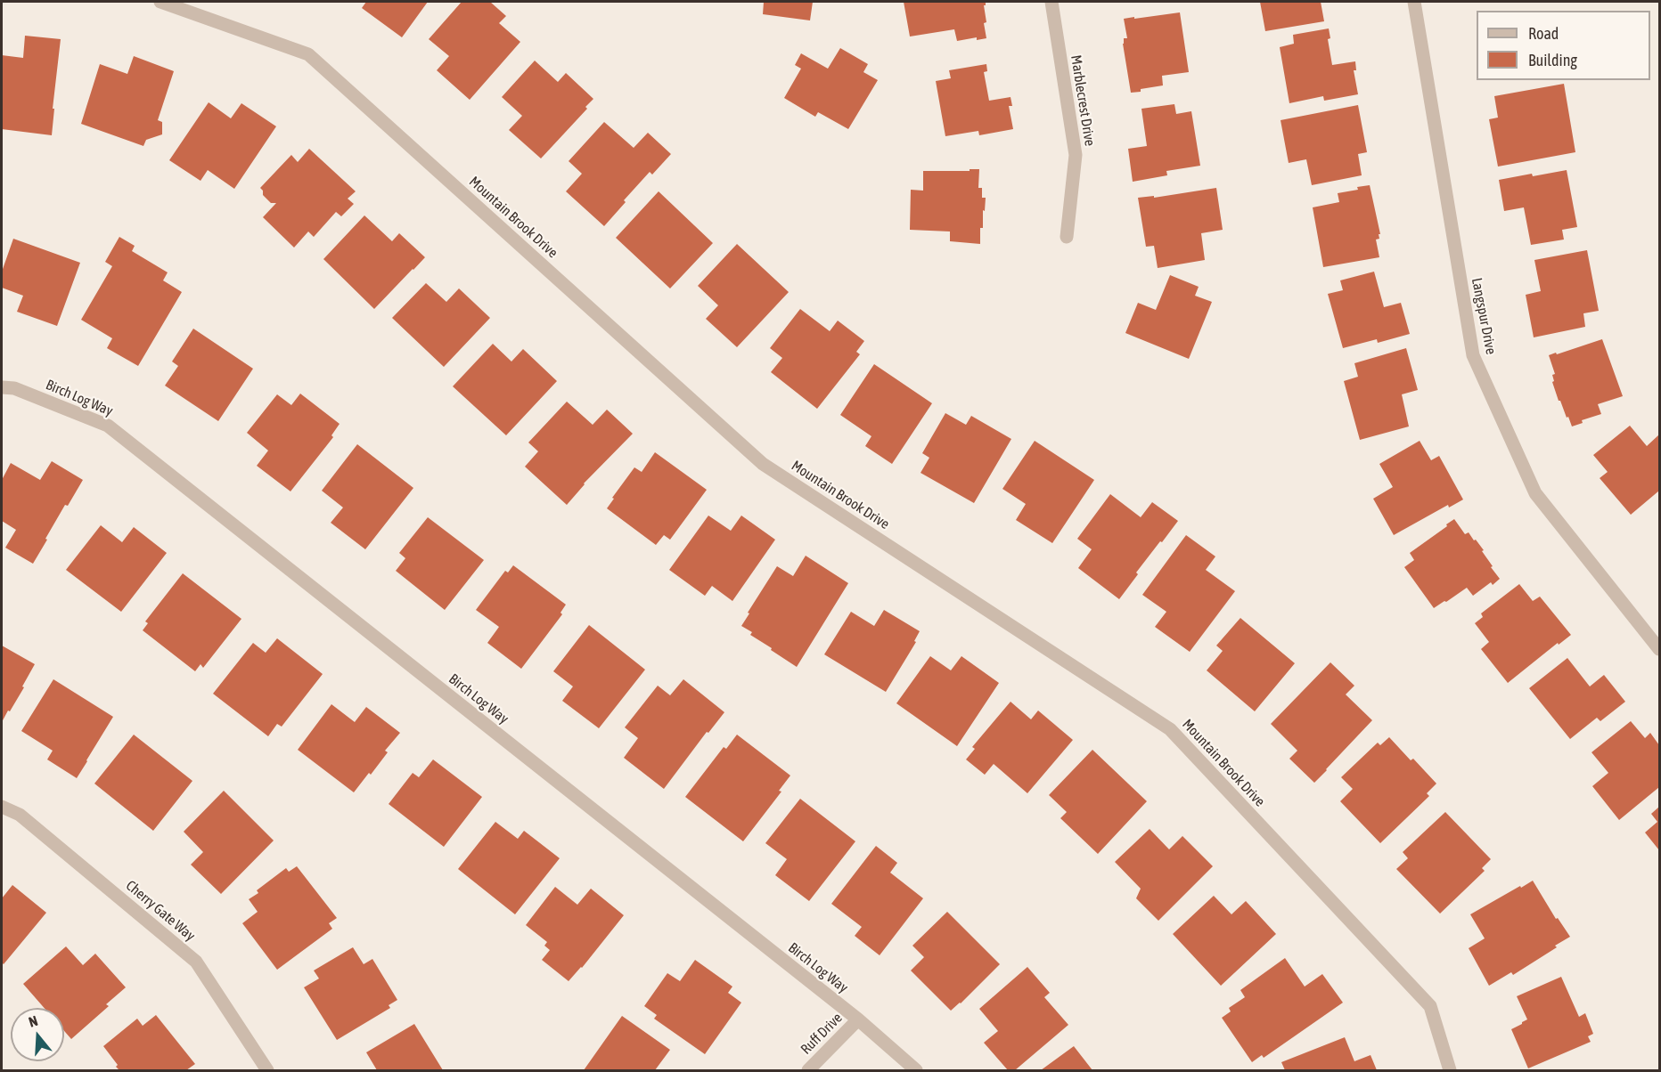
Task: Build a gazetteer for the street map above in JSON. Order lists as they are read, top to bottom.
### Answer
{
  "streets": {
    "street": [
      "Marblecrest Drive",
      "Mountain Brook Drive",
      "Langspur Drive",
      "Birch Log Way",
      "Cherry Gate Way",
      "Ruff Drive"
    ]
  },
  "crossings": [
    ["Birch Log Way", "Ruff Drive"]
  ],
  "legend": ["Road", "Building"],
  "north": "top"
}
